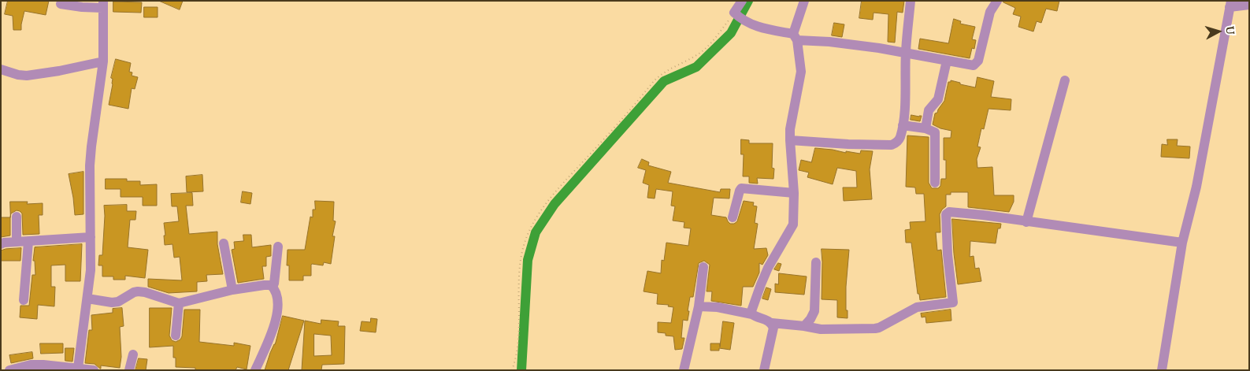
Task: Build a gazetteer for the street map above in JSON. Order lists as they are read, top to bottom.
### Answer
{
  "north": "right"
}
